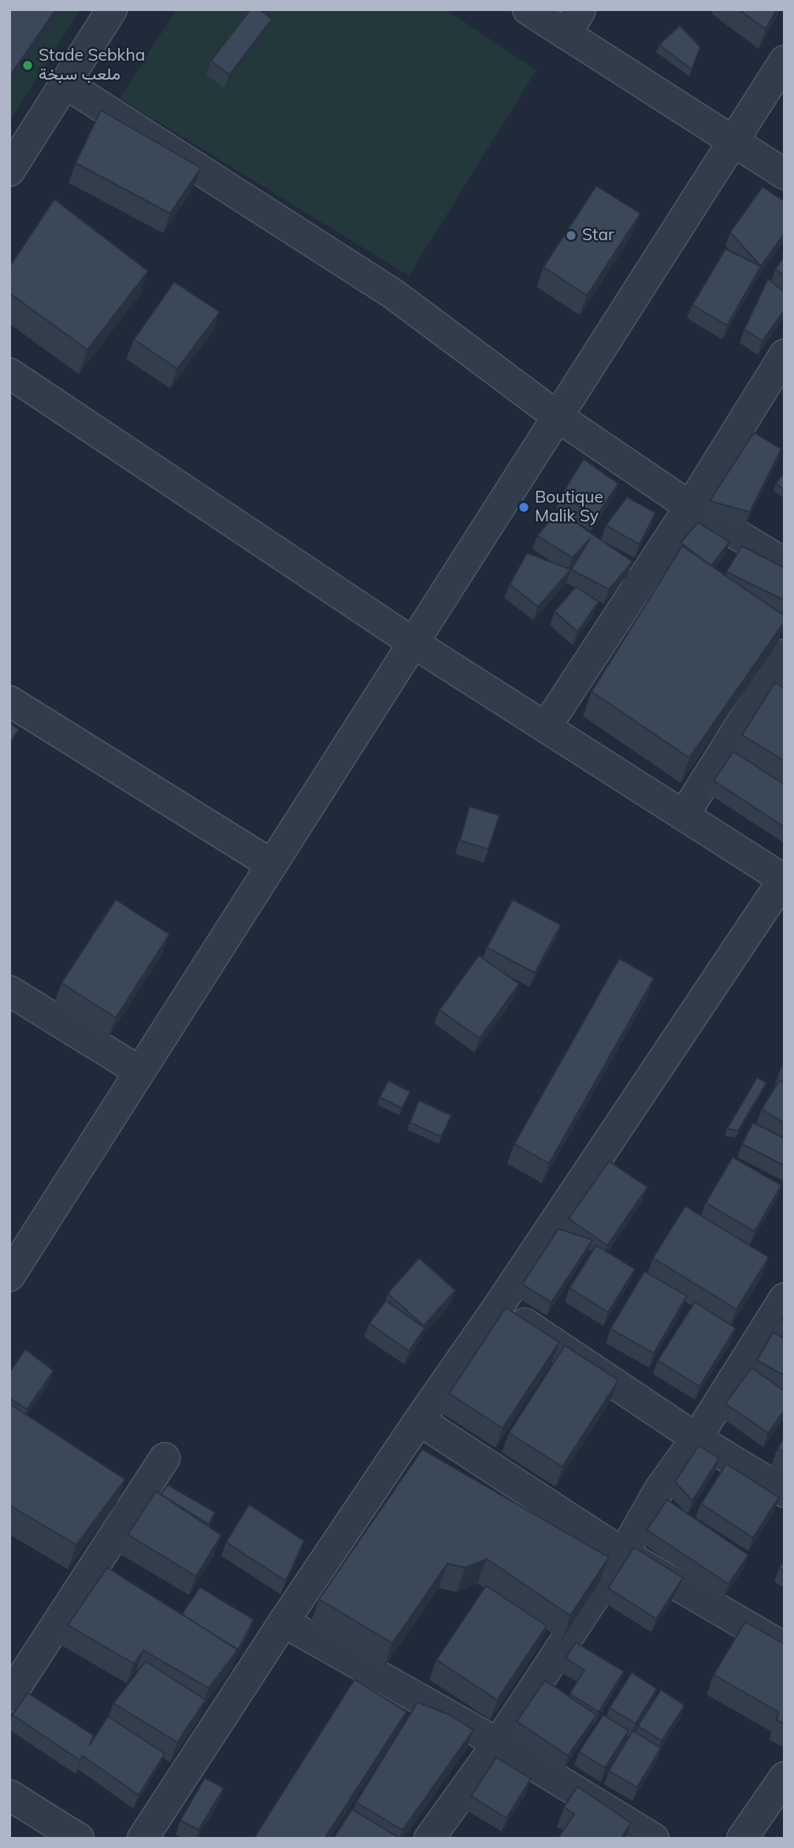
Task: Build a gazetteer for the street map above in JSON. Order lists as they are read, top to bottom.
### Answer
{
  "places": ["Stade Sebkha ملعب سبخة", "Star", "Boutique Malik Sy"]
}
